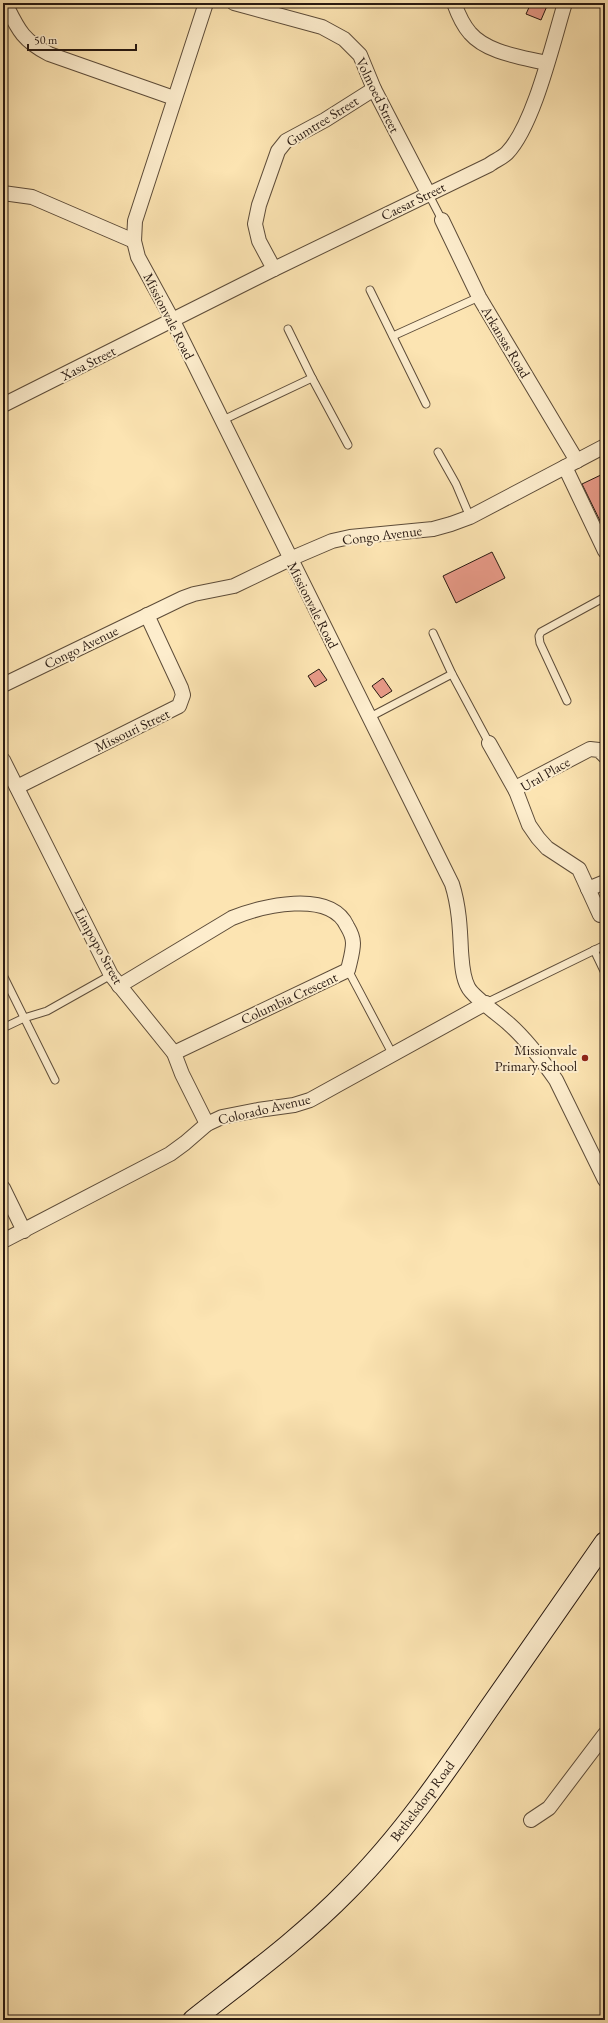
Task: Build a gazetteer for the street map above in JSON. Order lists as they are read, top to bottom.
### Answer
{
  "streets": {
    "main road": ["Bethelsdorp Road"],
    "street": [
      "Volmoed Street",
      "Gumtree Street",
      "Caesar Street",
      "Missionvale Road",
      "Arkansas Road",
      "Xasa Street",
      "Congo Avenue",
      "Missouri Street",
      "Ural Place",
      "Limpopo Street",
      "Columbia Crescent",
      "Colorado Avenue"
    ]
  },
  "crossings": [
    ["Volmoed Street", "Gumtree Street"],
    ["Volmoed Street", "Caesar Street"],
    ["Gumtree Street", "Caesar Street"],
    ["Caesar Street", "Missionvale Road"],
    ["Caesar Street", "Xasa Street"],
    ["Missionvale Road", "Xasa Street"],
    ["Missionvale Road", "Congo Avenue"],
    ["Missionvale Road", "Colorado Avenue"],
    ["Arkansas Road", "Congo Avenue"],
    ["Congo Avenue", "Missouri Street"],
    ["Missouri Street", "Limpopo Street"],
    ["Limpopo Street", "Columbia Crescent"],
    ["Limpopo Street", "Colorado Avenue"]
  ],
  "places": ["Missionvale Primary School"],
  "scale_bar": "50 m"
}
